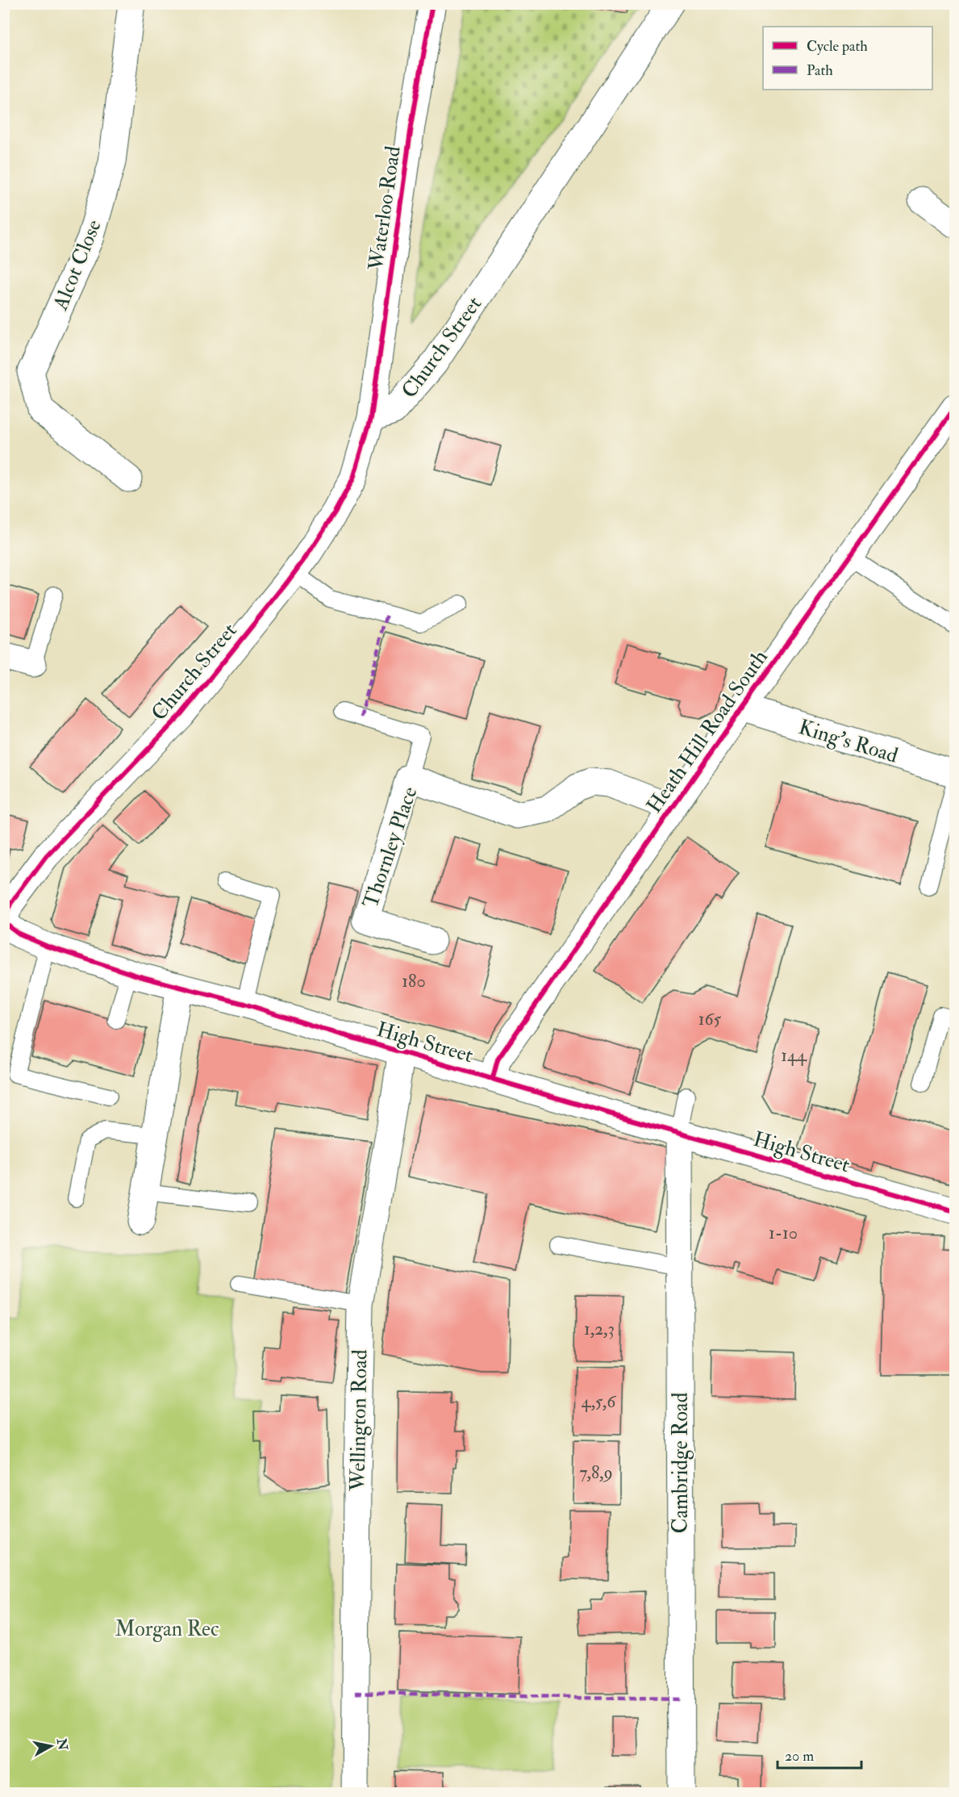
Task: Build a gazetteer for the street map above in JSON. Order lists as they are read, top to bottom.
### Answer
{
  "streets": {
    "street": [
      "Waterloo Road",
      "Alcot Close",
      "Church Street",
      "Heath Hill Road South",
      "King's Road",
      "Thornley Place",
      "High Street",
      "Wellington Road",
      "Cambridge Road"
    ]
  },
  "crossings": [
    ["Waterloo Road", "Church Street"],
    ["Church Street", "High Street"],
    ["Heath Hill Road South", "King's Road"],
    ["Heath Hill Road South", "Thornley Place"],
    ["Heath Hill Road South", "High Street"],
    ["High Street", "Wellington Road"],
    ["High Street", "Cambridge Road"]
  ],
  "parks": ["Morgan Rec"],
  "house_numbers": [
    "180",
    "165",
    "144",
    "1-10",
    "1,2,3",
    "4,5,6",
    "7,8,9"
  ],
  "legend": ["Cycle path", "Path"],
  "scale_bar": "20 m",
  "north": "right"
}
